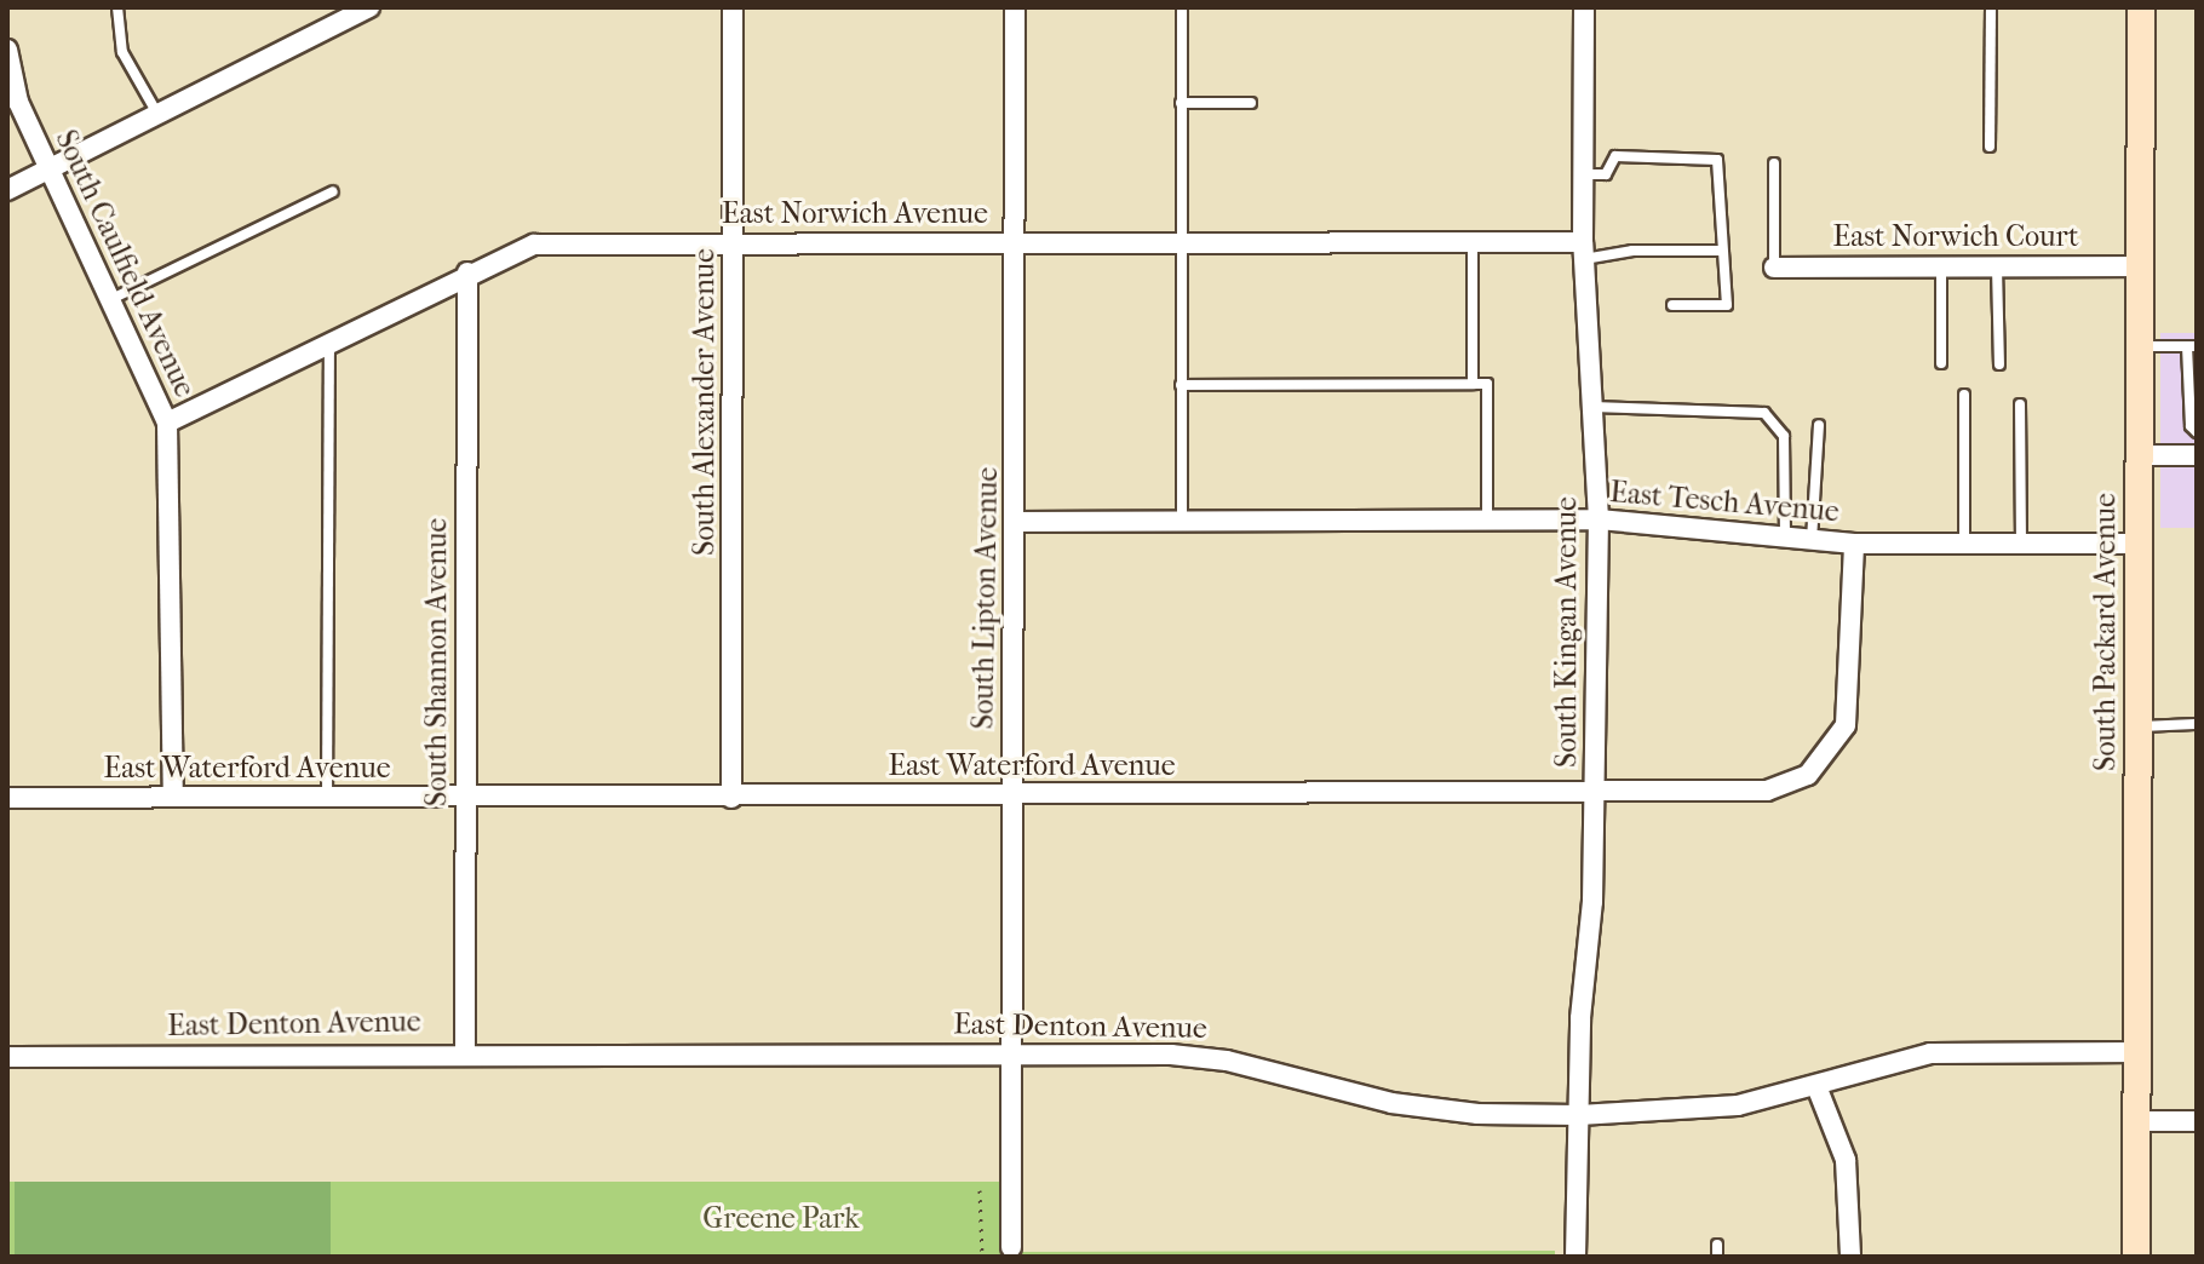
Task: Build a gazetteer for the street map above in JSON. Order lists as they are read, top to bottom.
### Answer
{
  "streets": {
    "street": [
      "East Norwich Avenue",
      "East Norwich Court",
      "South Caulfield Avenue",
      "South Alexander Avenue",
      "East Tesch Avenue",
      "South Lipton Avenue",
      "South Kingan Avenue",
      "South Packard Avenue",
      "South Shannon Avenue",
      "East Waterford Avenue",
      "East Denton Avenue"
    ]
  },
  "crossings": [
    ["East Norwich Avenue", "South Caulfield Avenue"],
    ["East Norwich Avenue", "South Alexander Avenue"],
    ["East Norwich Avenue", "South Lipton Avenue"],
    ["East Norwich Avenue", "South Kingan Avenue"],
    ["East Norwich Avenue", "South Shannon Avenue"],
    ["East Norwich Court", "South Packard Avenue"],
    ["South Caulfield Avenue", "East Waterford Avenue"],
    ["South Alexander Avenue", "East Waterford Avenue"],
    ["East Tesch Avenue", "South Lipton Avenue"],
    ["East Tesch Avenue", "South Kingan Avenue"],
    ["East Tesch Avenue", "South Packard Avenue"],
    ["East Tesch Avenue", "East Waterford Avenue"],
    ["South Lipton Avenue", "East Waterford Avenue"],
    ["South Lipton Avenue", "East Denton Avenue"],
    ["South Kingan Avenue", "East Waterford Avenue"],
    ["South Kingan Avenue", "East Denton Avenue"],
    ["South Packard Avenue", "East Denton Avenue"],
    ["South Shannon Avenue", "East Waterford Avenue"],
    ["South Shannon Avenue", "East Denton Avenue"]
  ],
  "parks": ["Greene Park"]
}
